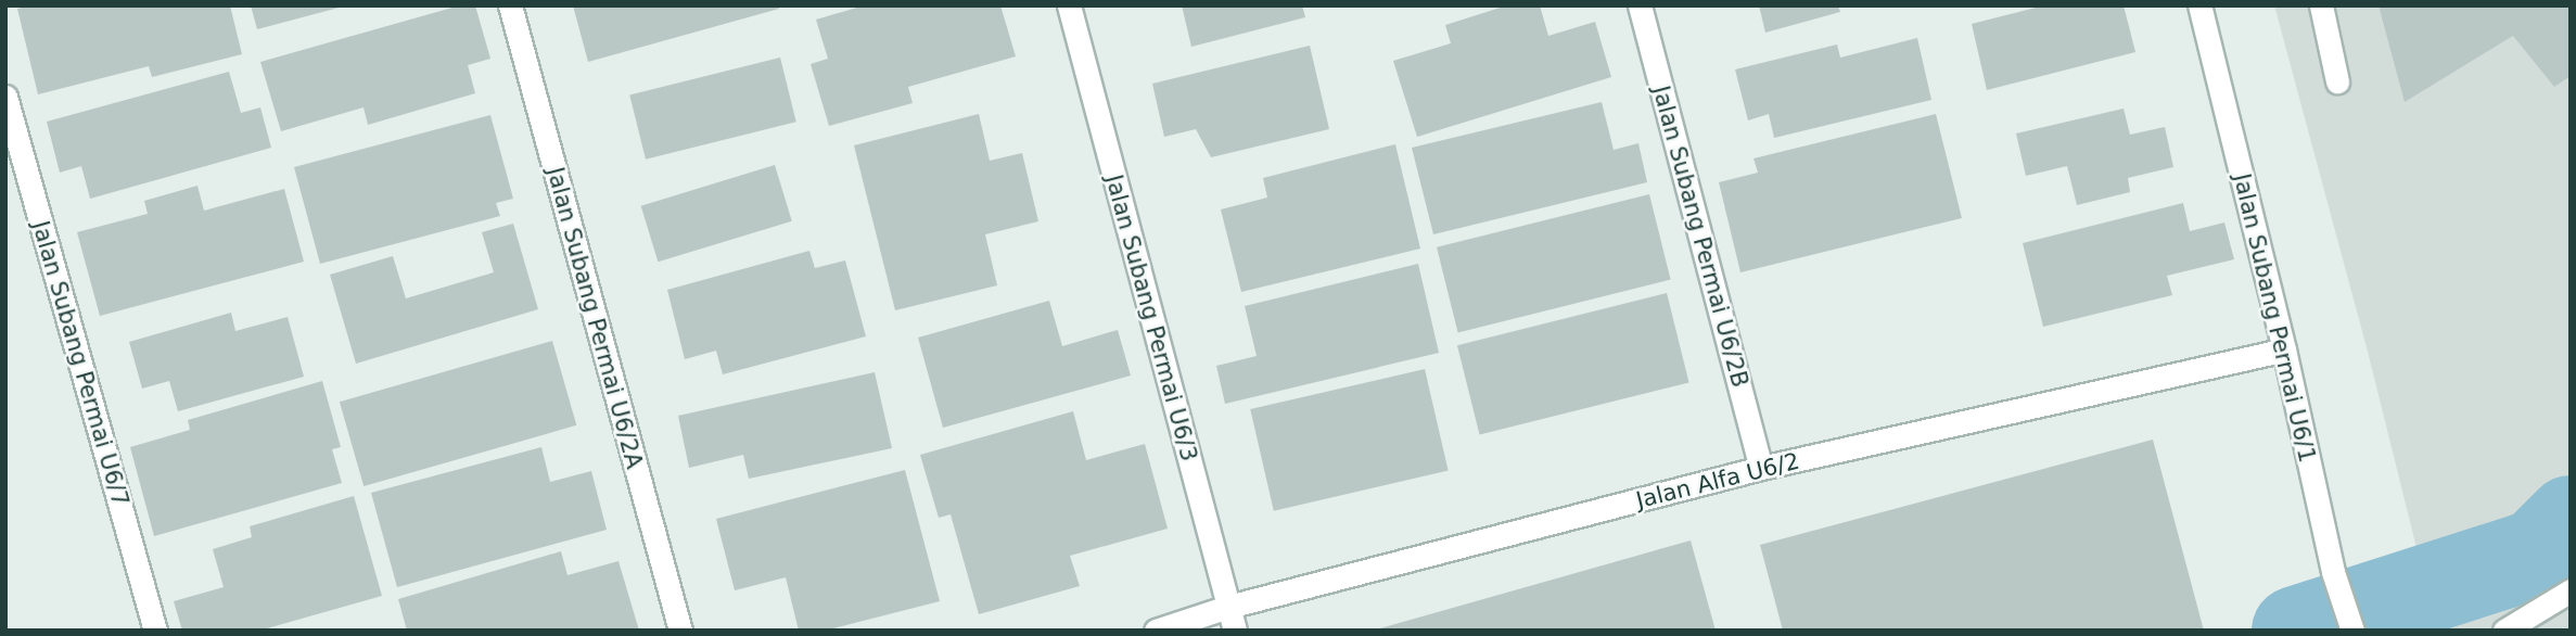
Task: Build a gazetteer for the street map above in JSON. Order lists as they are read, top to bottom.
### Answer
{
  "streets": {
    "street": [
      "Jalan Subang Permai U6/2B",
      "Jalan Subang Permai U6/2A",
      "Jalan Subang Permai U6/3",
      "Jalan Subang Permai U6/1",
      "Jalan Subang Permai U6/7",
      "Jalan Alfa U6/2"
    ]
  },
  "crossings": [
    ["Jalan Subang Permai U6/2B", "Jalan Alfa U6/2"],
    ["Jalan Subang Permai U6/3", "Jalan Alfa U6/2"],
    ["Jalan Subang Permai U6/1", "Jalan Alfa U6/2"]
  ]
}
